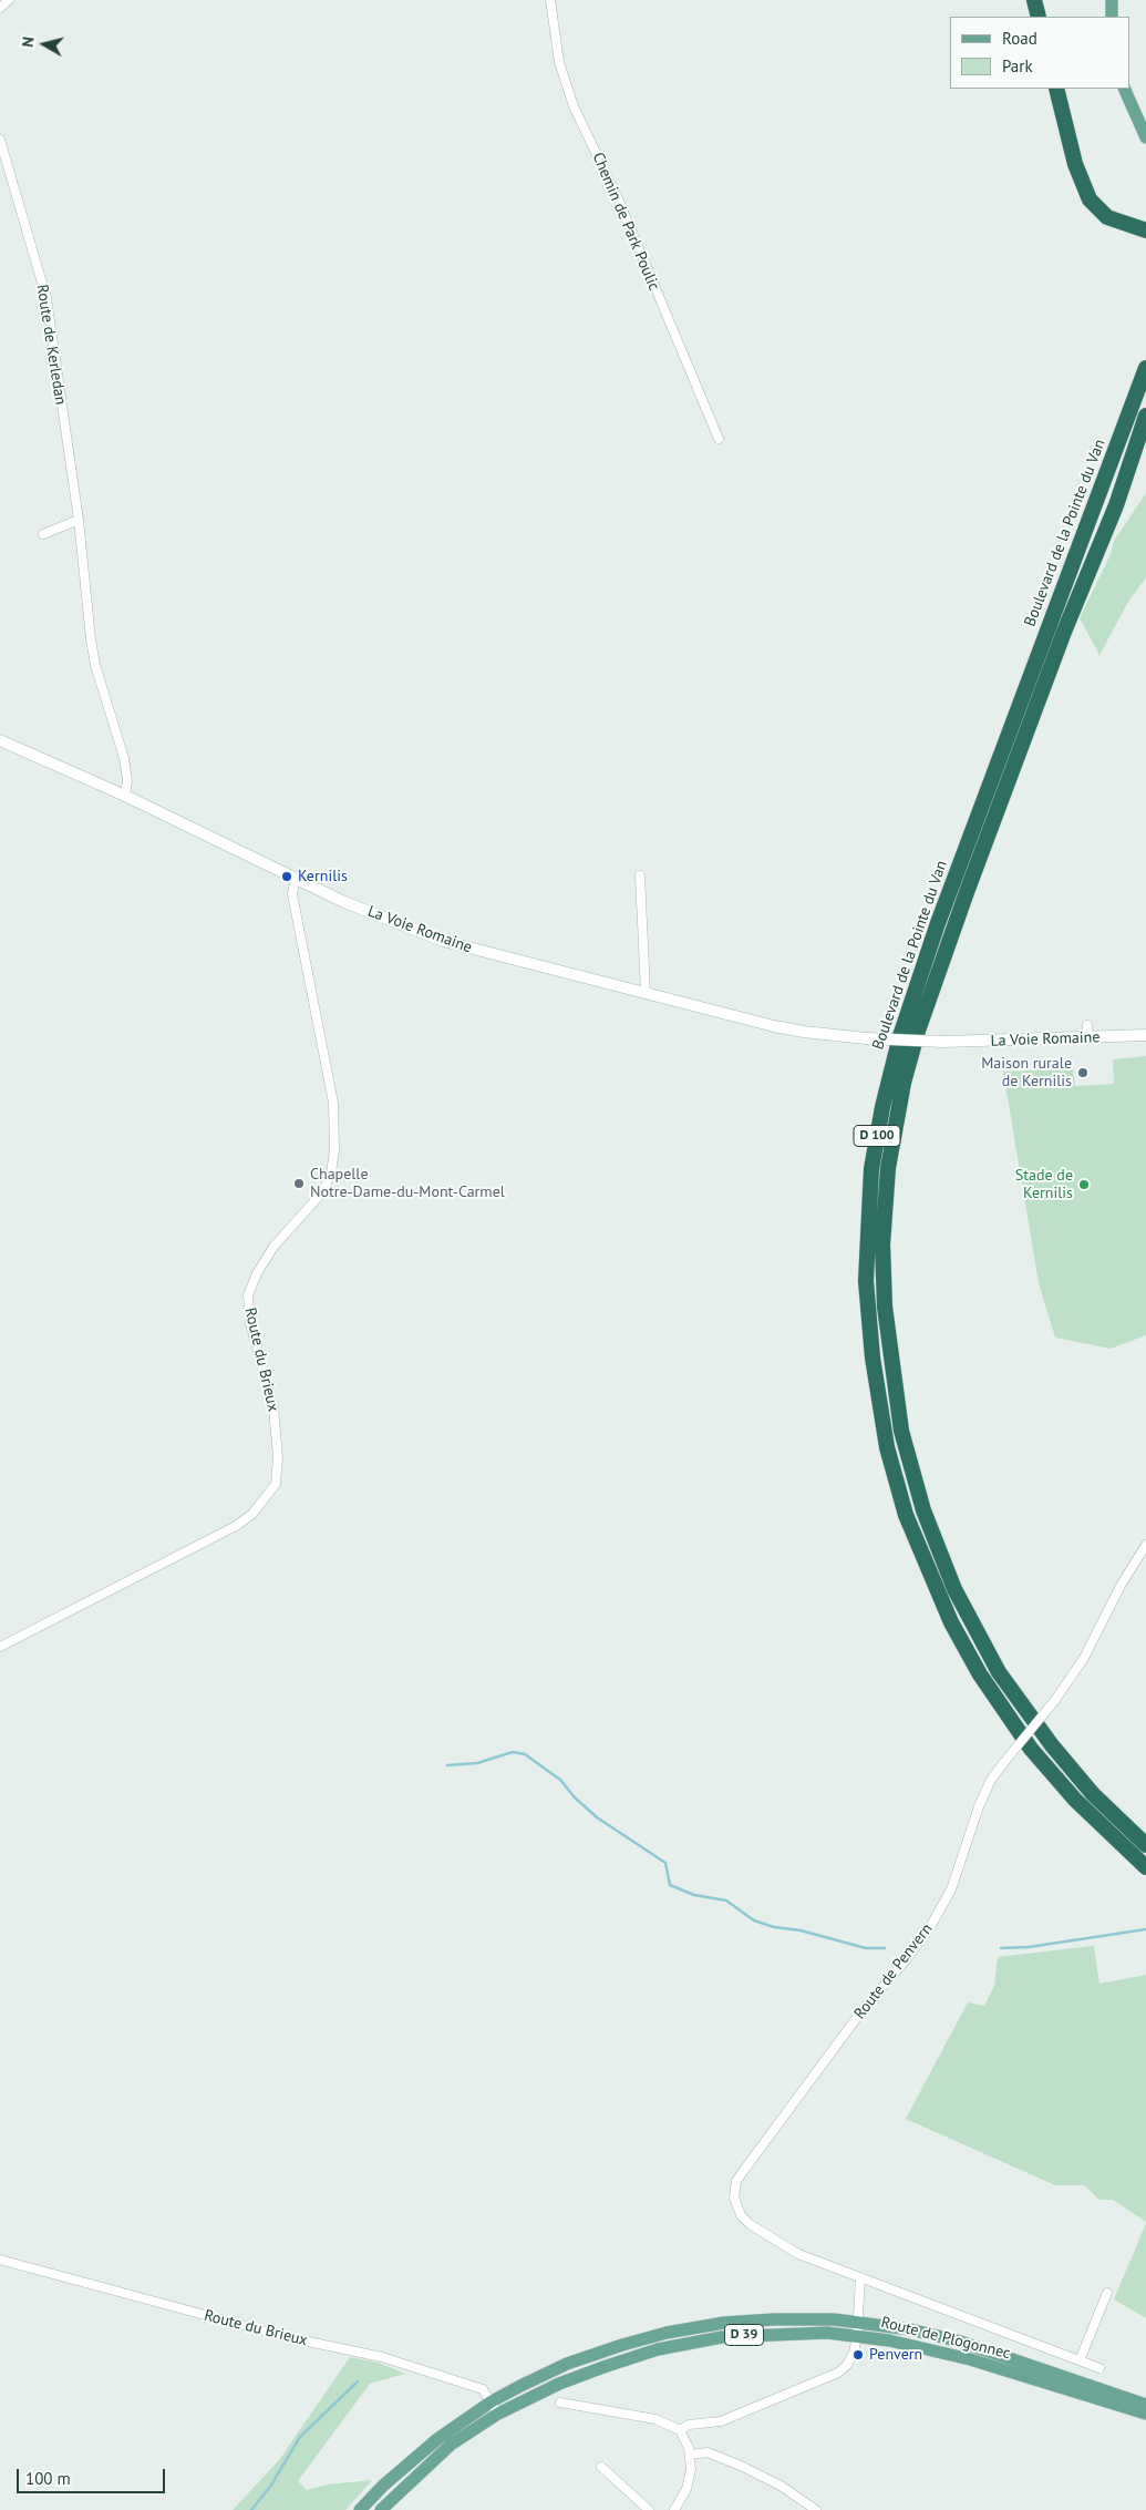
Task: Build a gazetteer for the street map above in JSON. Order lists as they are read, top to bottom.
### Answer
{
  "streets": {
    "highway": ["Boulevard de la Pointe du Van", "D 100"],
    "main road": ["D 39", "Route de Plogonnec"],
    "street": [
      "Chemin de Park Poulic",
      "Route de Kerledan",
      "La Voie Romaine",
      "Route du Brieux",
      "Route de Penvern"
    ]
  },
  "crossings": [
    ["Route de Kerledan", "La Voie Romaine"],
    ["La Voie Romaine", "Route du Brieux"],
    ["Route du Brieux", "Route de Plogonnec"],
    ["Route de Penvern", "Route de Plogonnec"]
  ],
  "places": [
    "Kernilis",
    "Maison rurale de Kernilis",
    "Chapelle Notre-Dame-du-Mont-Carmel",
    "Stade de Kernilis",
    "Penvern"
  ],
  "legend": ["Road", "Park"],
  "scale_bar": "100 m",
  "north": "left"
}
